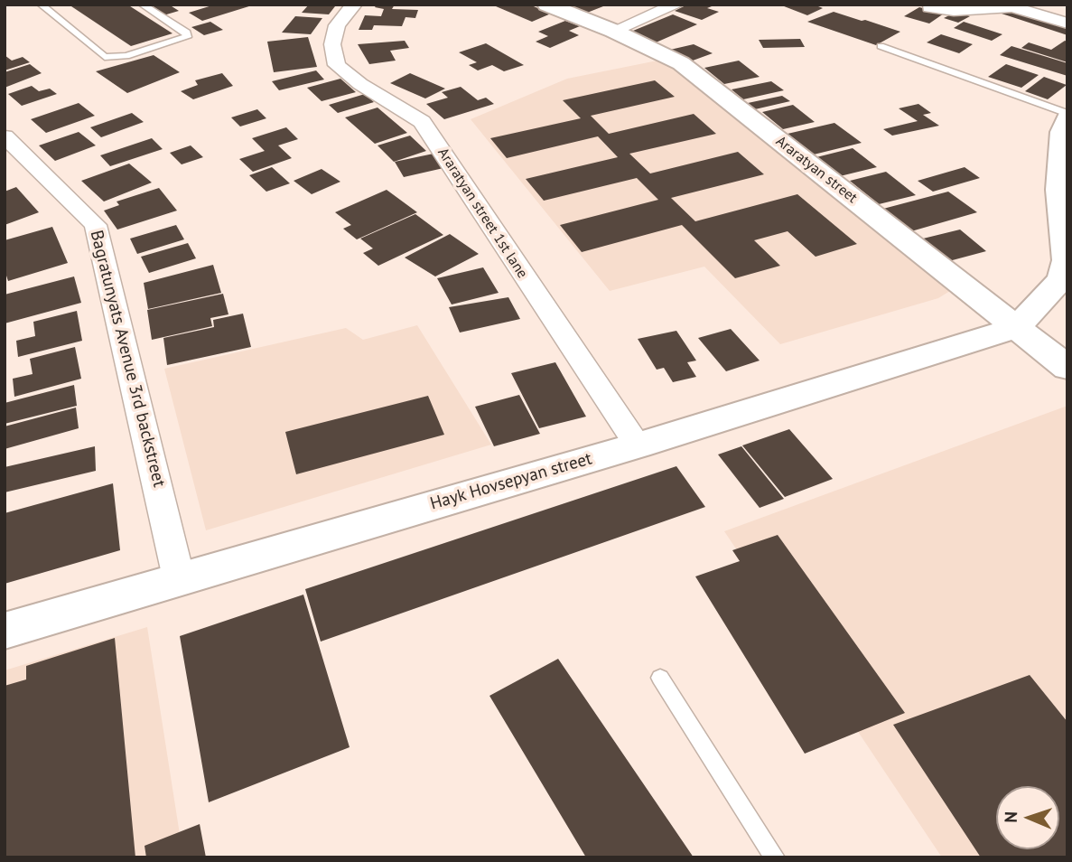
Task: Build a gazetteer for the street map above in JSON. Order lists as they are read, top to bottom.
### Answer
{
  "streets": {
    "street": [
      "Araratyan street",
      "Araratyan street 1st lane",
      "Bagratunyats Avenue 3rd backstreet",
      "Hayk Hovsepyan street"
    ]
  },
  "crossings": [
    ["Araratyan street", "Hayk Hovsepyan street"],
    ["Araratyan street 1st lane", "Hayk Hovsepyan street"],
    ["Bagratunyats Avenue 3rd backstreet", "Hayk Hovsepyan street"]
  ],
  "north": "left"
}
